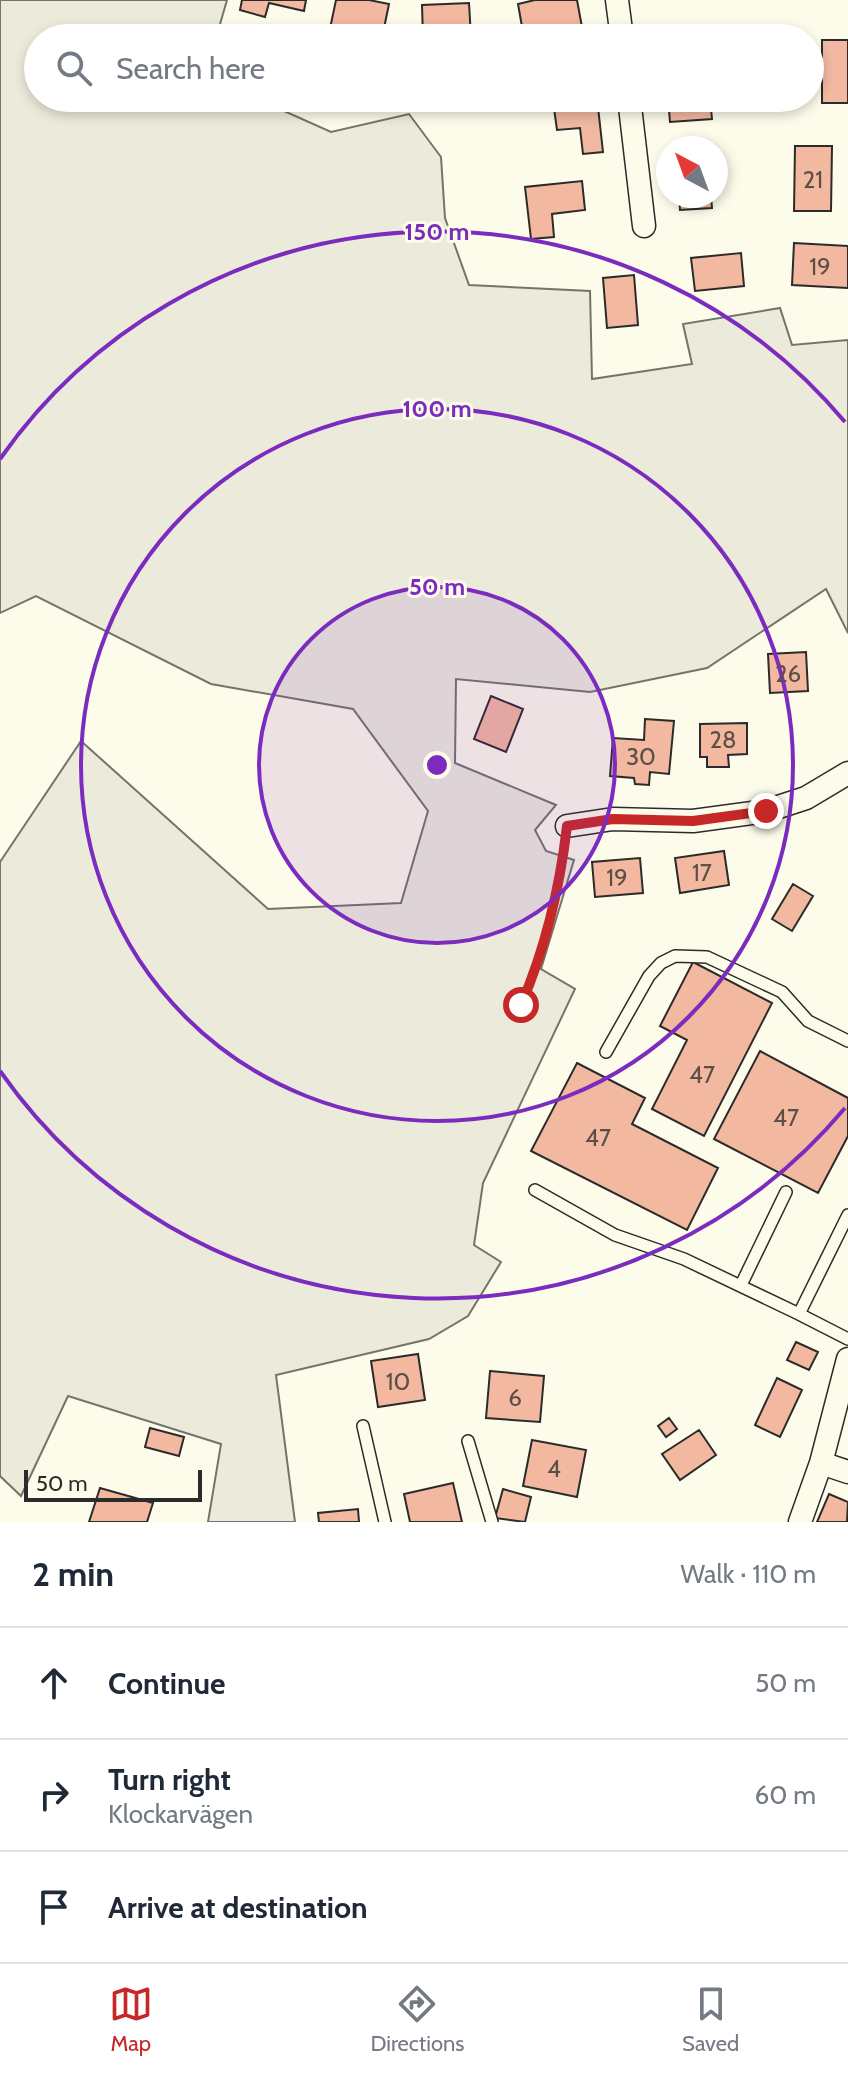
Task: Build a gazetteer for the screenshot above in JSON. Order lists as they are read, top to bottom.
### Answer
{
  "house_numbers": [
    "21",
    "19",
    "26",
    "28",
    "30",
    "17",
    "19",
    "47",
    "47",
    "47",
    "10",
    "6",
    "4"
  ],
  "scale_bar": "50 m",
  "north": "top left",
  "page": {
    "search": "Search here",
    "scale": "50 m",
    "heading": ["2 min", "Walk · 110 m"],
    "list": [
      ["Continue", "50 m"],
      ["Turn right", "Klockarvägen", "60 m"],
      "Arrive at destination"
    ],
    "nav": ["Map", "Directions", "Saved"]
  },
  "rings": ["150 m", "100 m", "50 m"]
}
